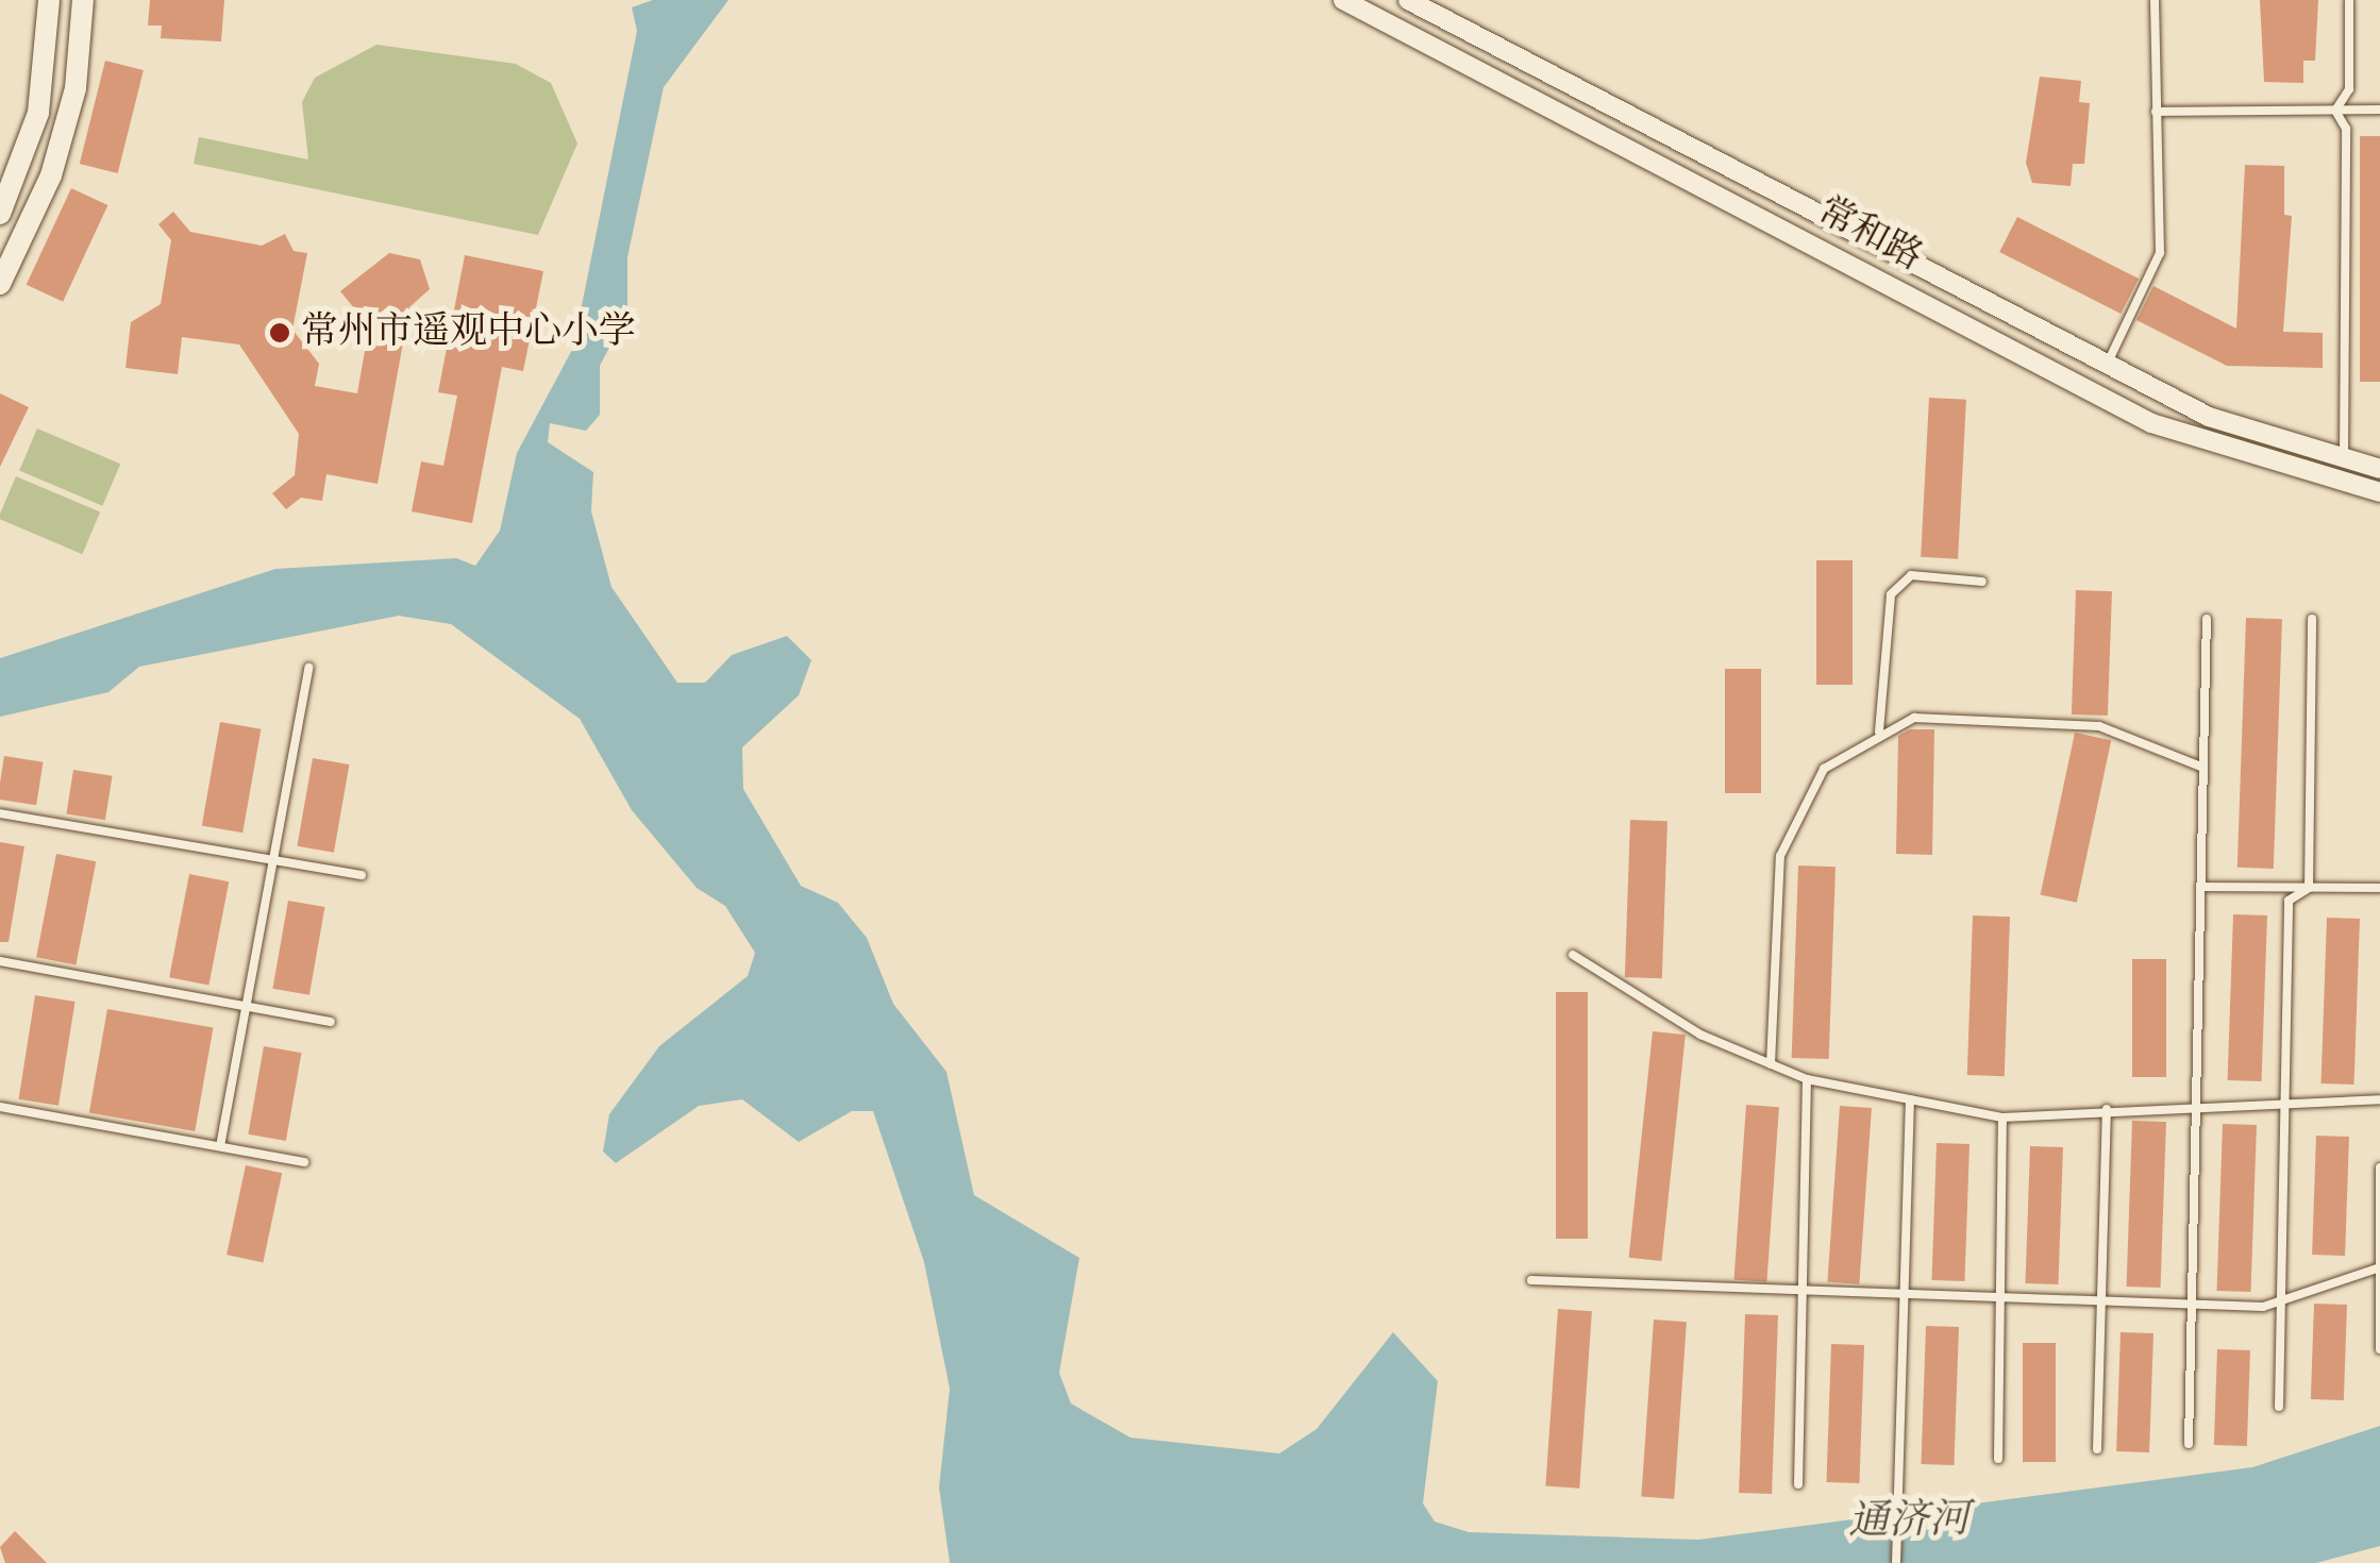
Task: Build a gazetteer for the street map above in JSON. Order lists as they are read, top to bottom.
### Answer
{
  "streets": {
    "street": ["常和路"]
  },
  "water": ["通济河"],
  "places": ["常州市遥观中心小学"]
}
